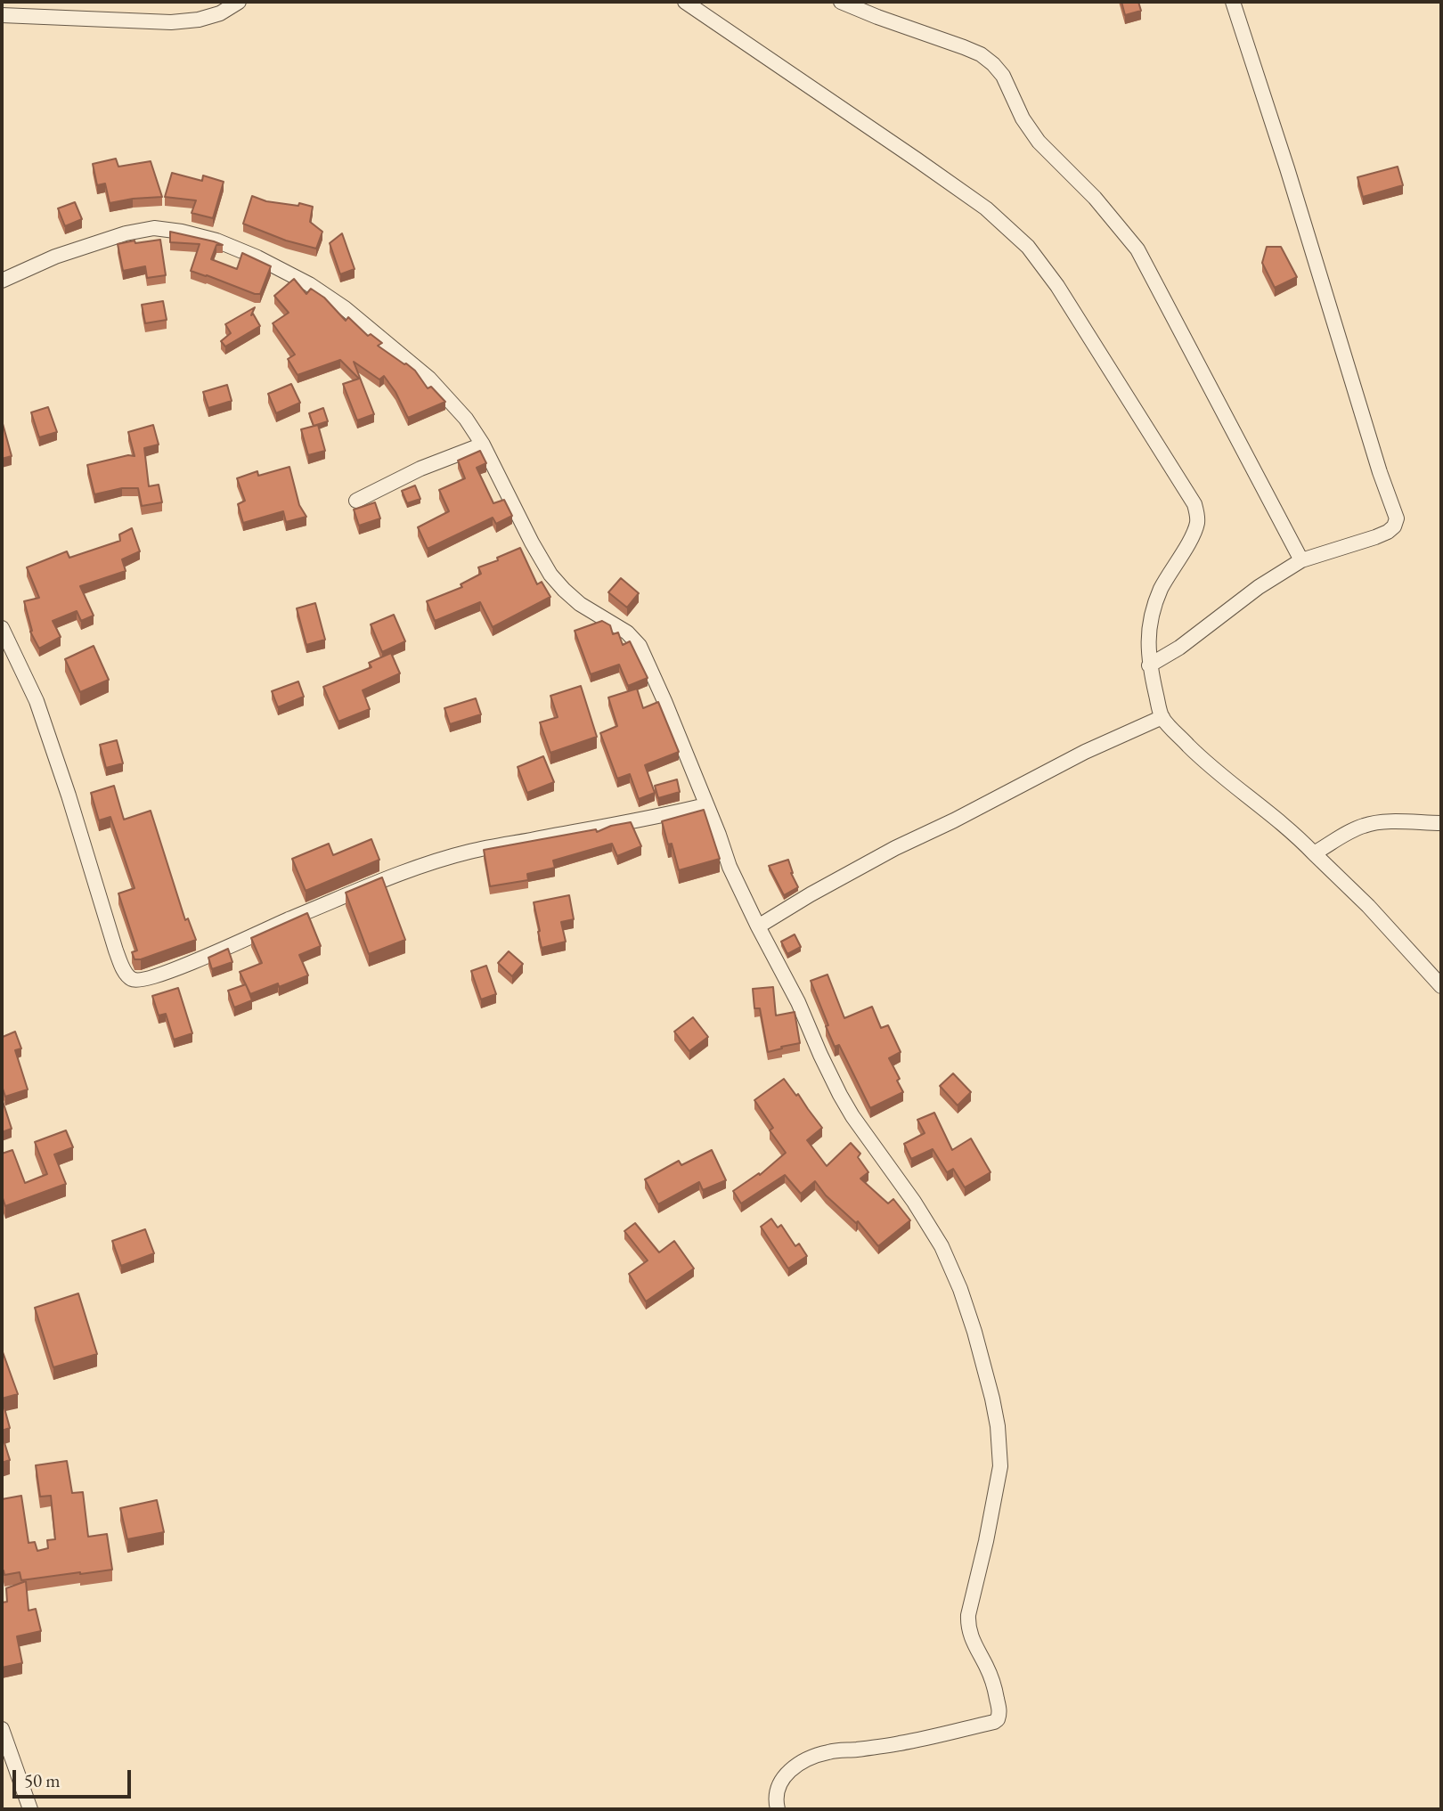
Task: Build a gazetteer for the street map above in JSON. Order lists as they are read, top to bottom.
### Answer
{
  "scale_bar": "50 m"
}
